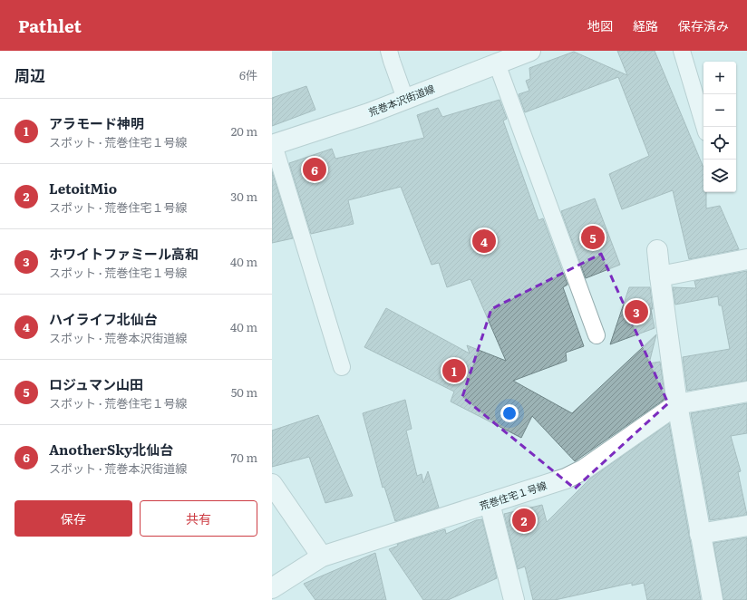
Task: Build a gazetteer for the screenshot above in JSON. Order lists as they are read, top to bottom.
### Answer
{
  "streets": {
    "street": ["荒巻本沢街道線", "荒巻住宅１号線"]
  },
  "page": {
    "header": "Pathlet",
    "nav": ["地図", "経路", "保存済み"],
    "heading": ["周辺", "6件"],
    "map_buttons": ["+", "−"],
    "list": [
      {
        "mark": "1",
        "name": "アラモード神明",
        "note": "スポット · 荒巻住宅１号線",
        "value": "20 m"
      },
      {
        "mark": "2",
        "name": "LetoitMio",
        "note": "スポット · 荒巻住宅１号線",
        "value": "30 m"
      },
      {
        "mark": "3",
        "name": "ホワイトファミール高和",
        "note": "スポット · 荒巻住宅１号線",
        "value": "40 m"
      },
      {
        "mark": "4",
        "name": "ハイライフ北仙台",
        "note": "スポット · 荒巻本沢街道線",
        "value": "40 m"
      },
      {
        "mark": "5",
        "name": "ロジュマン山田",
        "note": "スポット · 荒巻住宅１号線",
        "value": "50 m"
      },
      {
        "mark": "6",
        "name": "AnotherSky北仙台",
        "note": "スポット · 荒巻本沢街道線",
        "value": "70 m"
      }
    ],
    "pins": [
      "6",
      "5",
      "4",
      "3",
      "1",
      "2"
    ],
    "buttons": ["保存", "共有"]
  }
}
